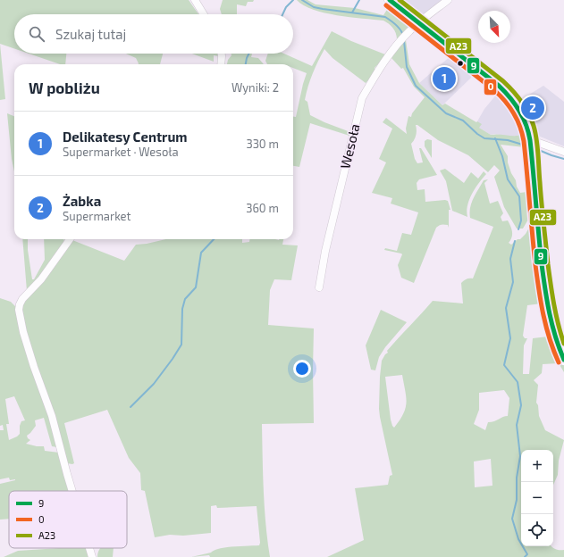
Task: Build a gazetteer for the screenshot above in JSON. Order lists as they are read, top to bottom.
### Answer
{
  "streets": {
    "street": ["Wesoła"]
  },
  "lines": ["transit line 9", "transit line A23", "transit line 0"],
  "legend": ["9", "0", "A23"],
  "north": "bottom right",
  "page": {
    "search": "Szukaj tutaj",
    "heading": ["W pobliżu", "Wyniki: 2"],
    "pins": ["1", "2"],
    "list": [
      {
        "mark": "1",
        "name": "Delikatesy Centrum",
        "note": "Supermarket · Wesoła",
        "value": "330 m"
      },
      {
        "mark": "2",
        "name": "Żabka",
        "note": "Supermarket",
        "value": "360 m"
      }
    ],
    "map_buttons": ["+", "−"]
  }
}
